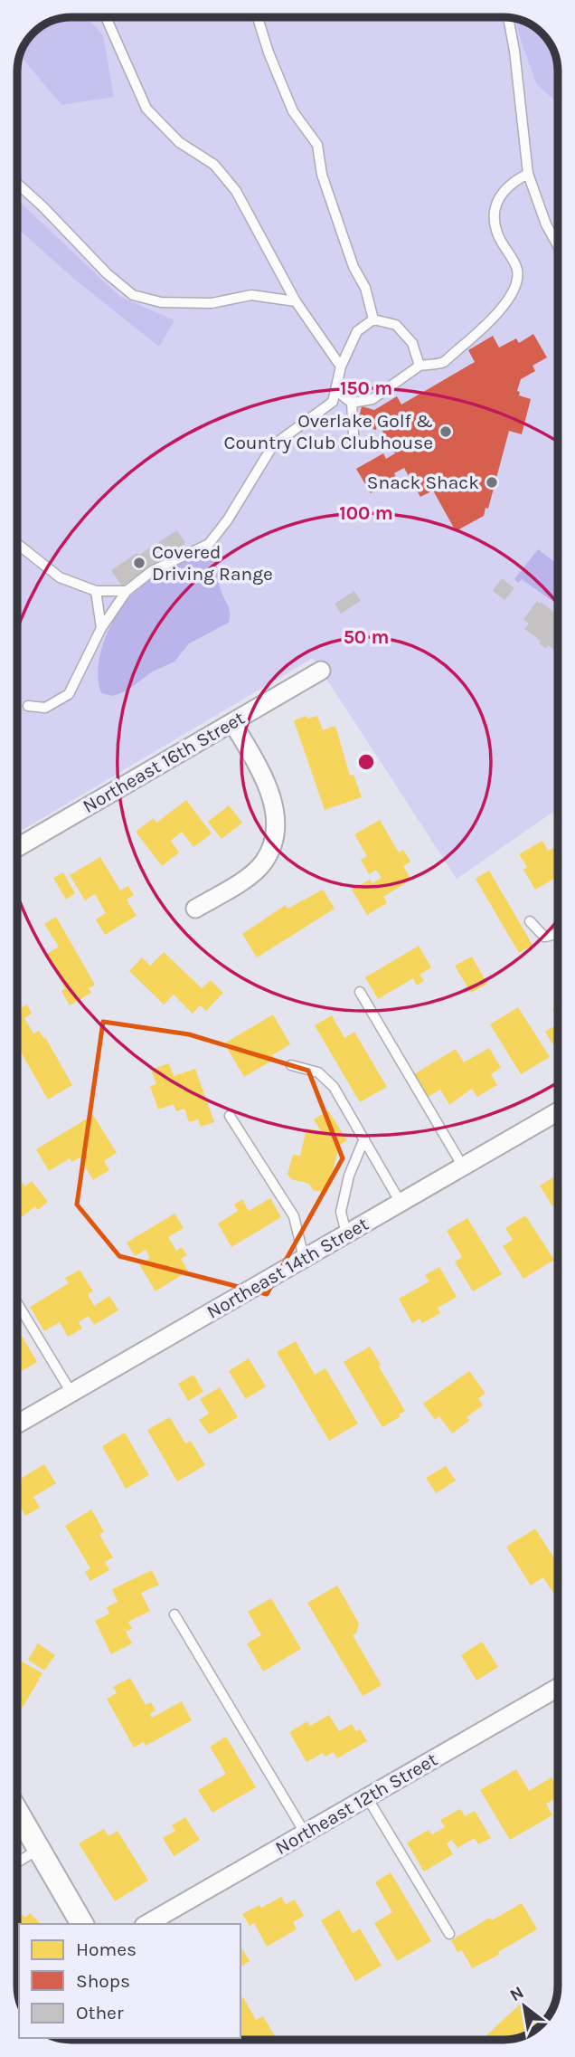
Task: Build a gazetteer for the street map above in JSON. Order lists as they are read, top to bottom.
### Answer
{
  "streets": {
    "street": ["Northeast 16th Street", "Northeast 14th Street", "Northeast 12th Street"]
  },
  "places": ["Overlake Golf & Country Club Clubhouse", "Snack Shack", "Covered Driving Range"],
  "legend": ["Homes", "Shops", "Other"],
  "north": "top left",
  "rings": ["150 m", "100 m", "50 m"]
}
